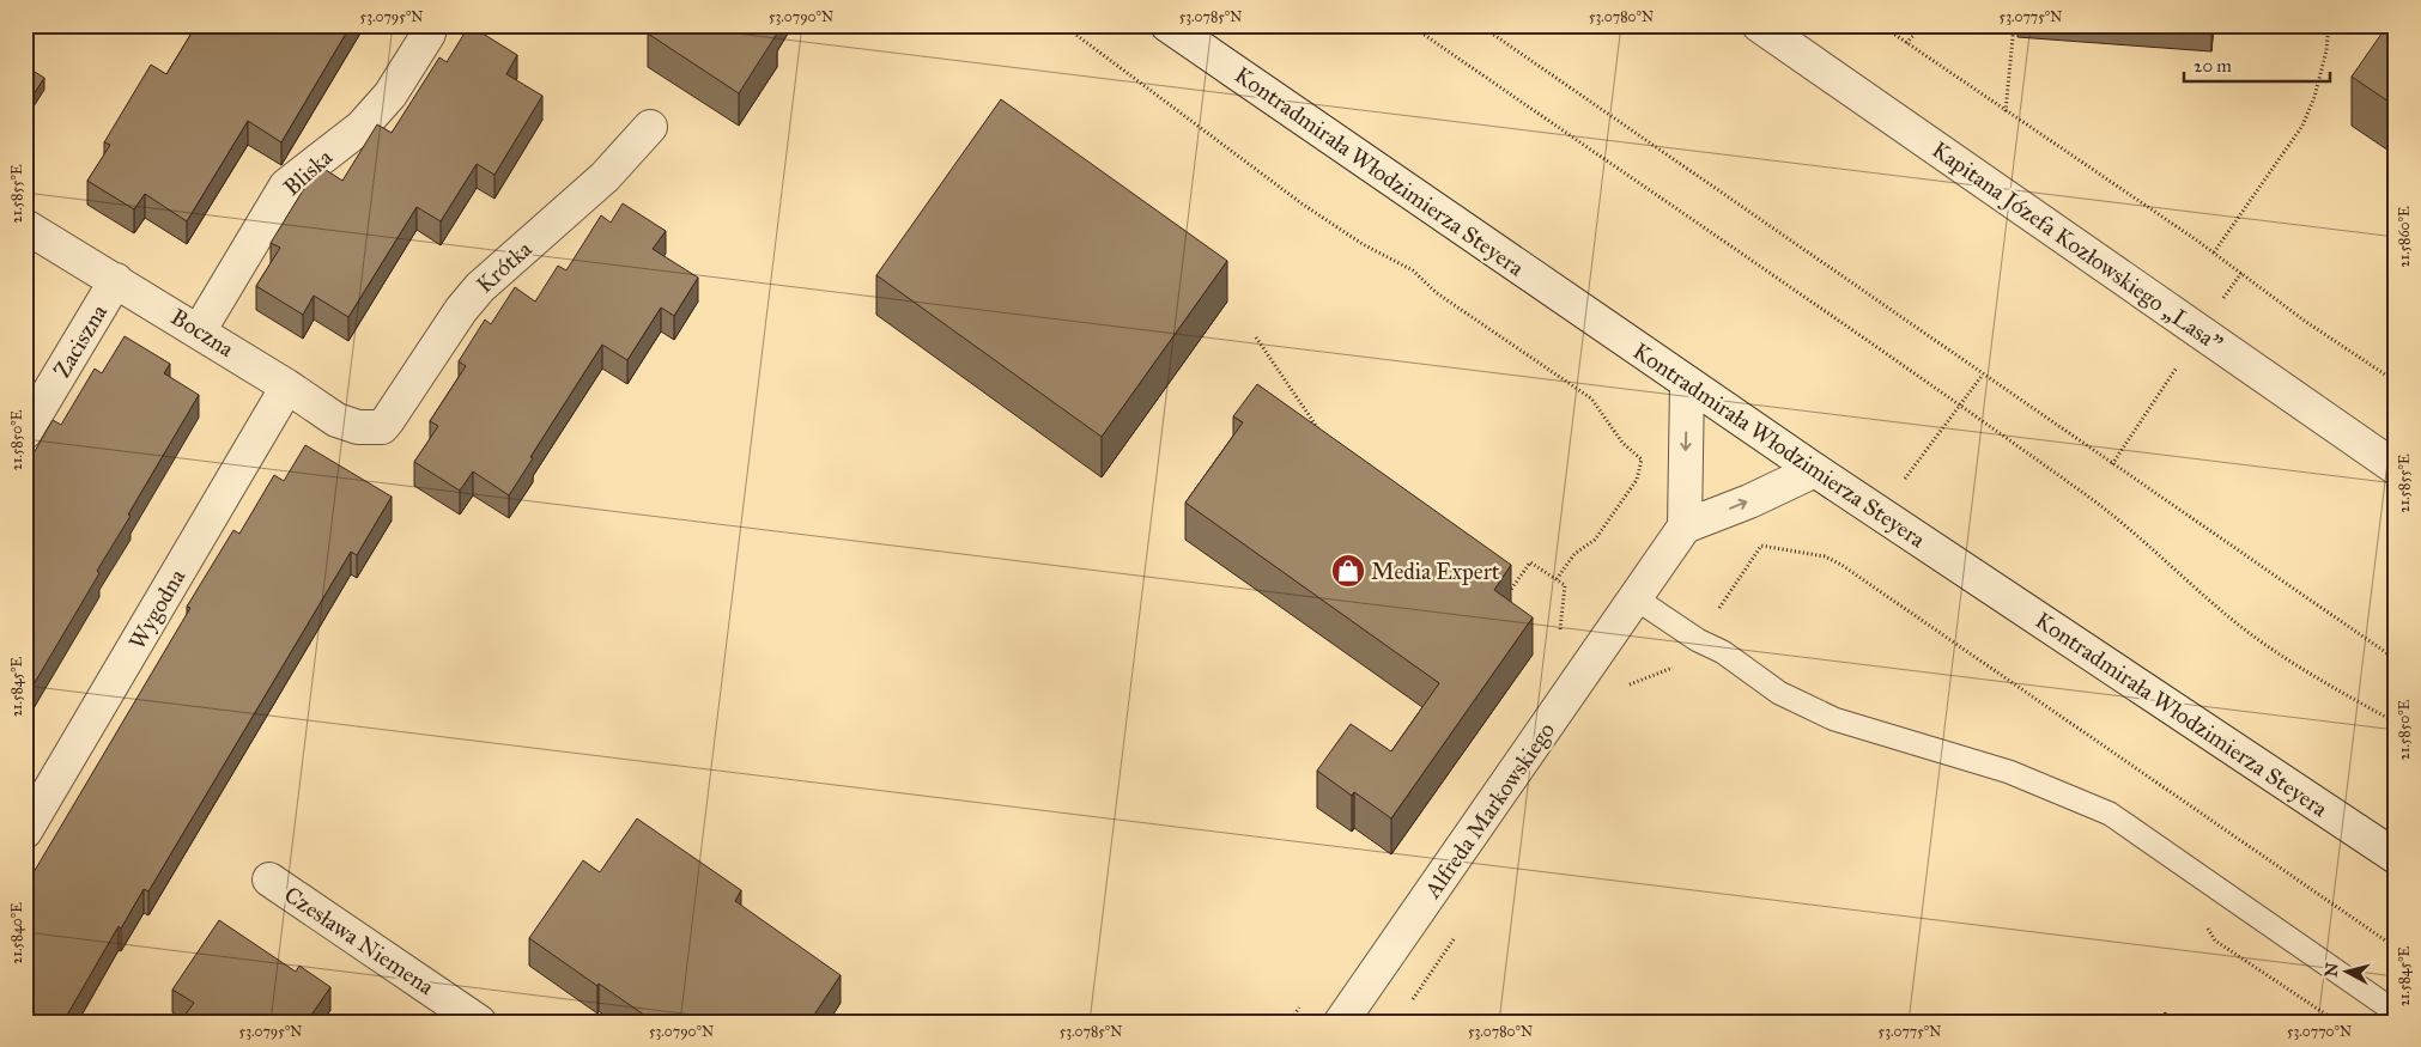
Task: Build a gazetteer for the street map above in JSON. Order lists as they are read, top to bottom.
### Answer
{
  "streets": {
    "street": [
      "Kontradmirała Włodzimierza Steyera",
      "Bliska",
      "Kapitana Józefa Kozłowskiego „Lasa”",
      "Krótka",
      "Boczna",
      "Zaciszna",
      "Wygodna",
      "Alfreda Markowskiego",
      "Czesława Niemena"
    ]
  },
  "crossings": [
    ["Bliska", "Boczna"],
    ["Krótka", "Boczna"],
    ["Boczna", "Zaciszna"],
    ["Boczna", "Wygodna"]
  ],
  "places": {
    "shop": ["Media Expert"]
  },
  "scale_bar": "20 m",
  "north": "left",
  "coordinates": [
    "53.0795°N",
    "53.0790°N",
    "53.0785°N",
    "53.0780°N",
    "53.0775°N",
    "21.5855°E",
    "21.5860°E",
    "21.5850°E",
    "21.5845°E",
    "21.5840°E",
    "53.0770°N"
  ]
}
